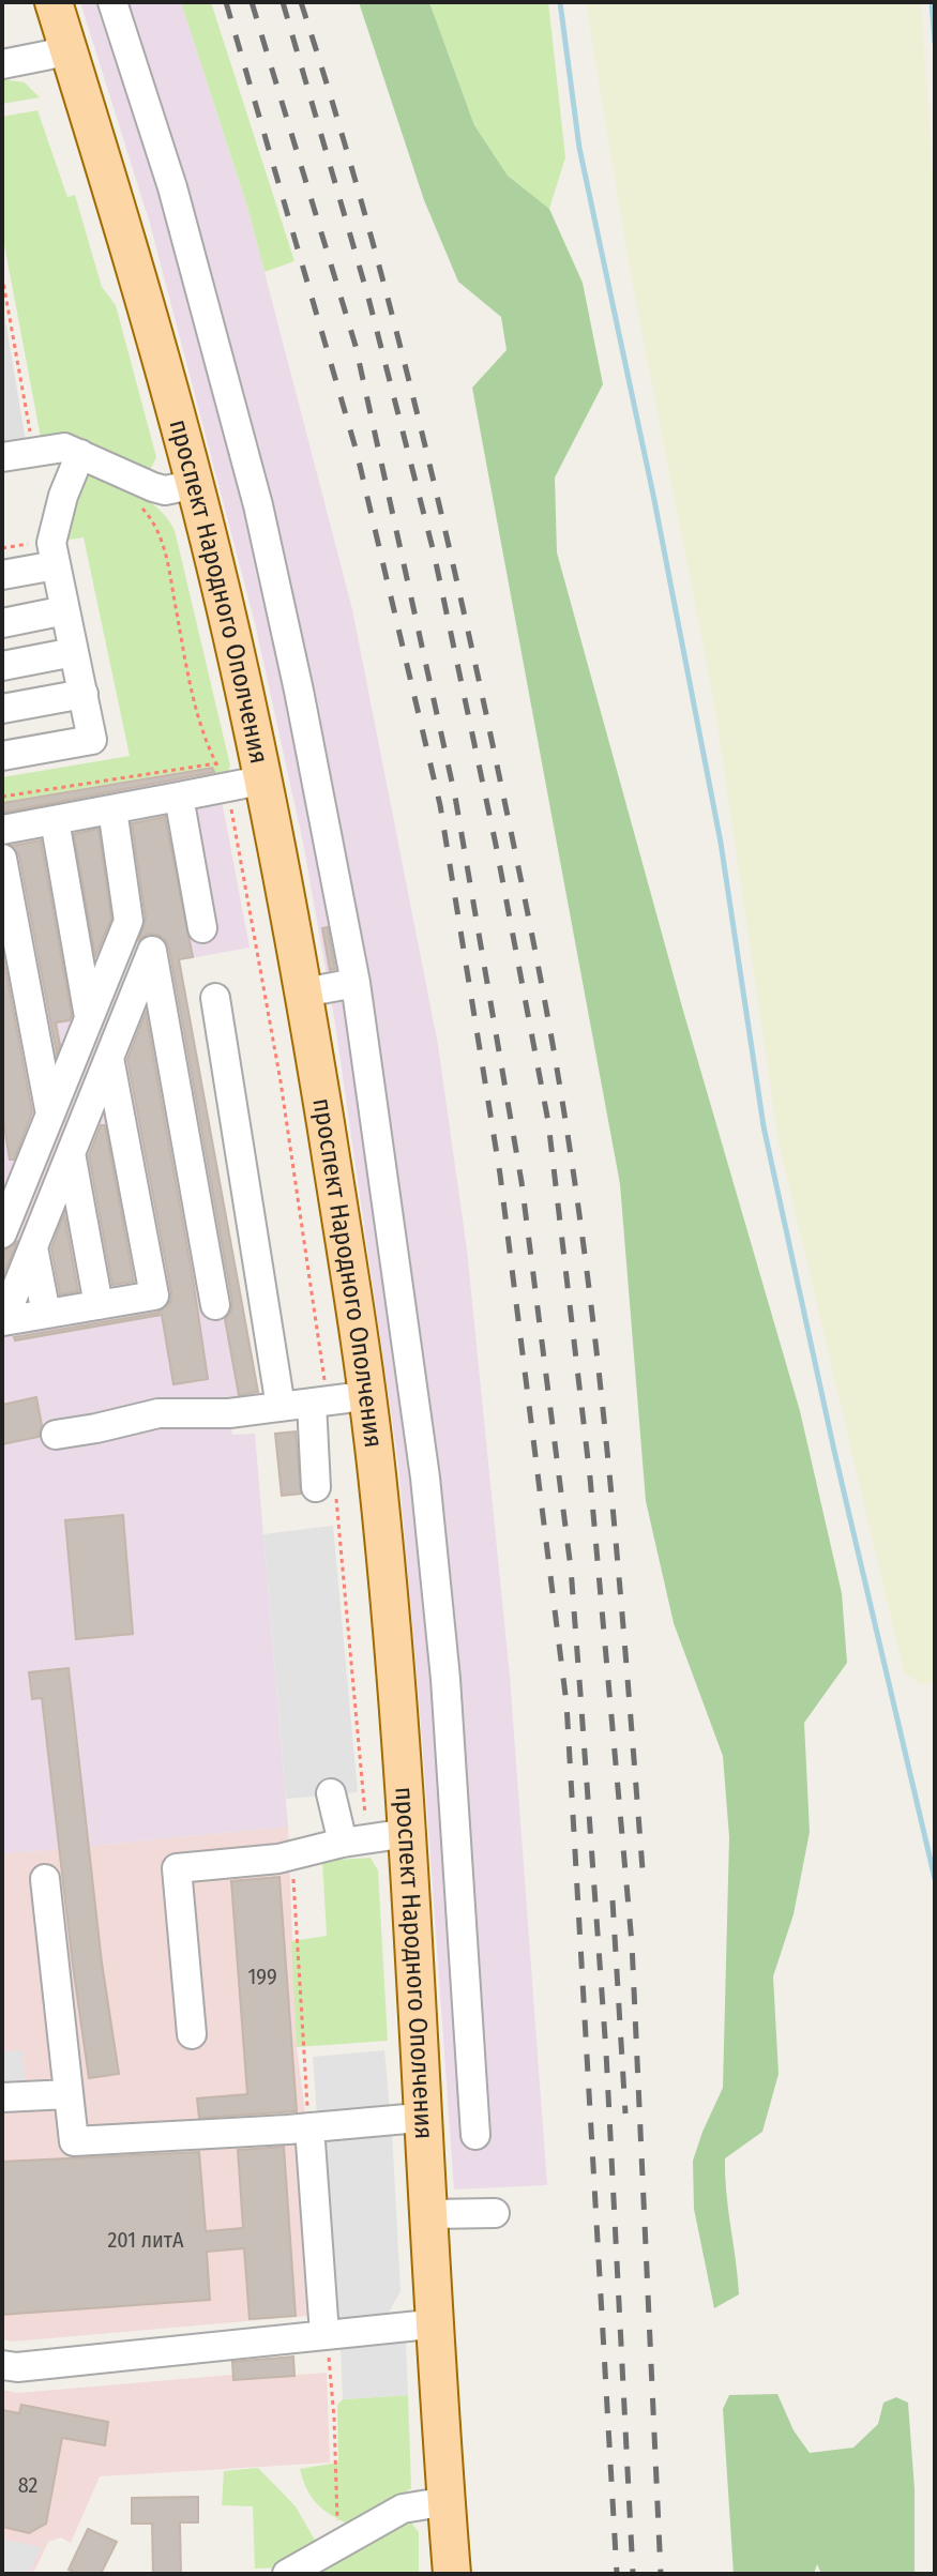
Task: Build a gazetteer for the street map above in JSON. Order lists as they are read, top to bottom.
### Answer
{
  "streets": {
    "main road": ["проспект Народного Ополчения"]
  },
  "house_numbers": ["199", "201 литА", "82"]
}
